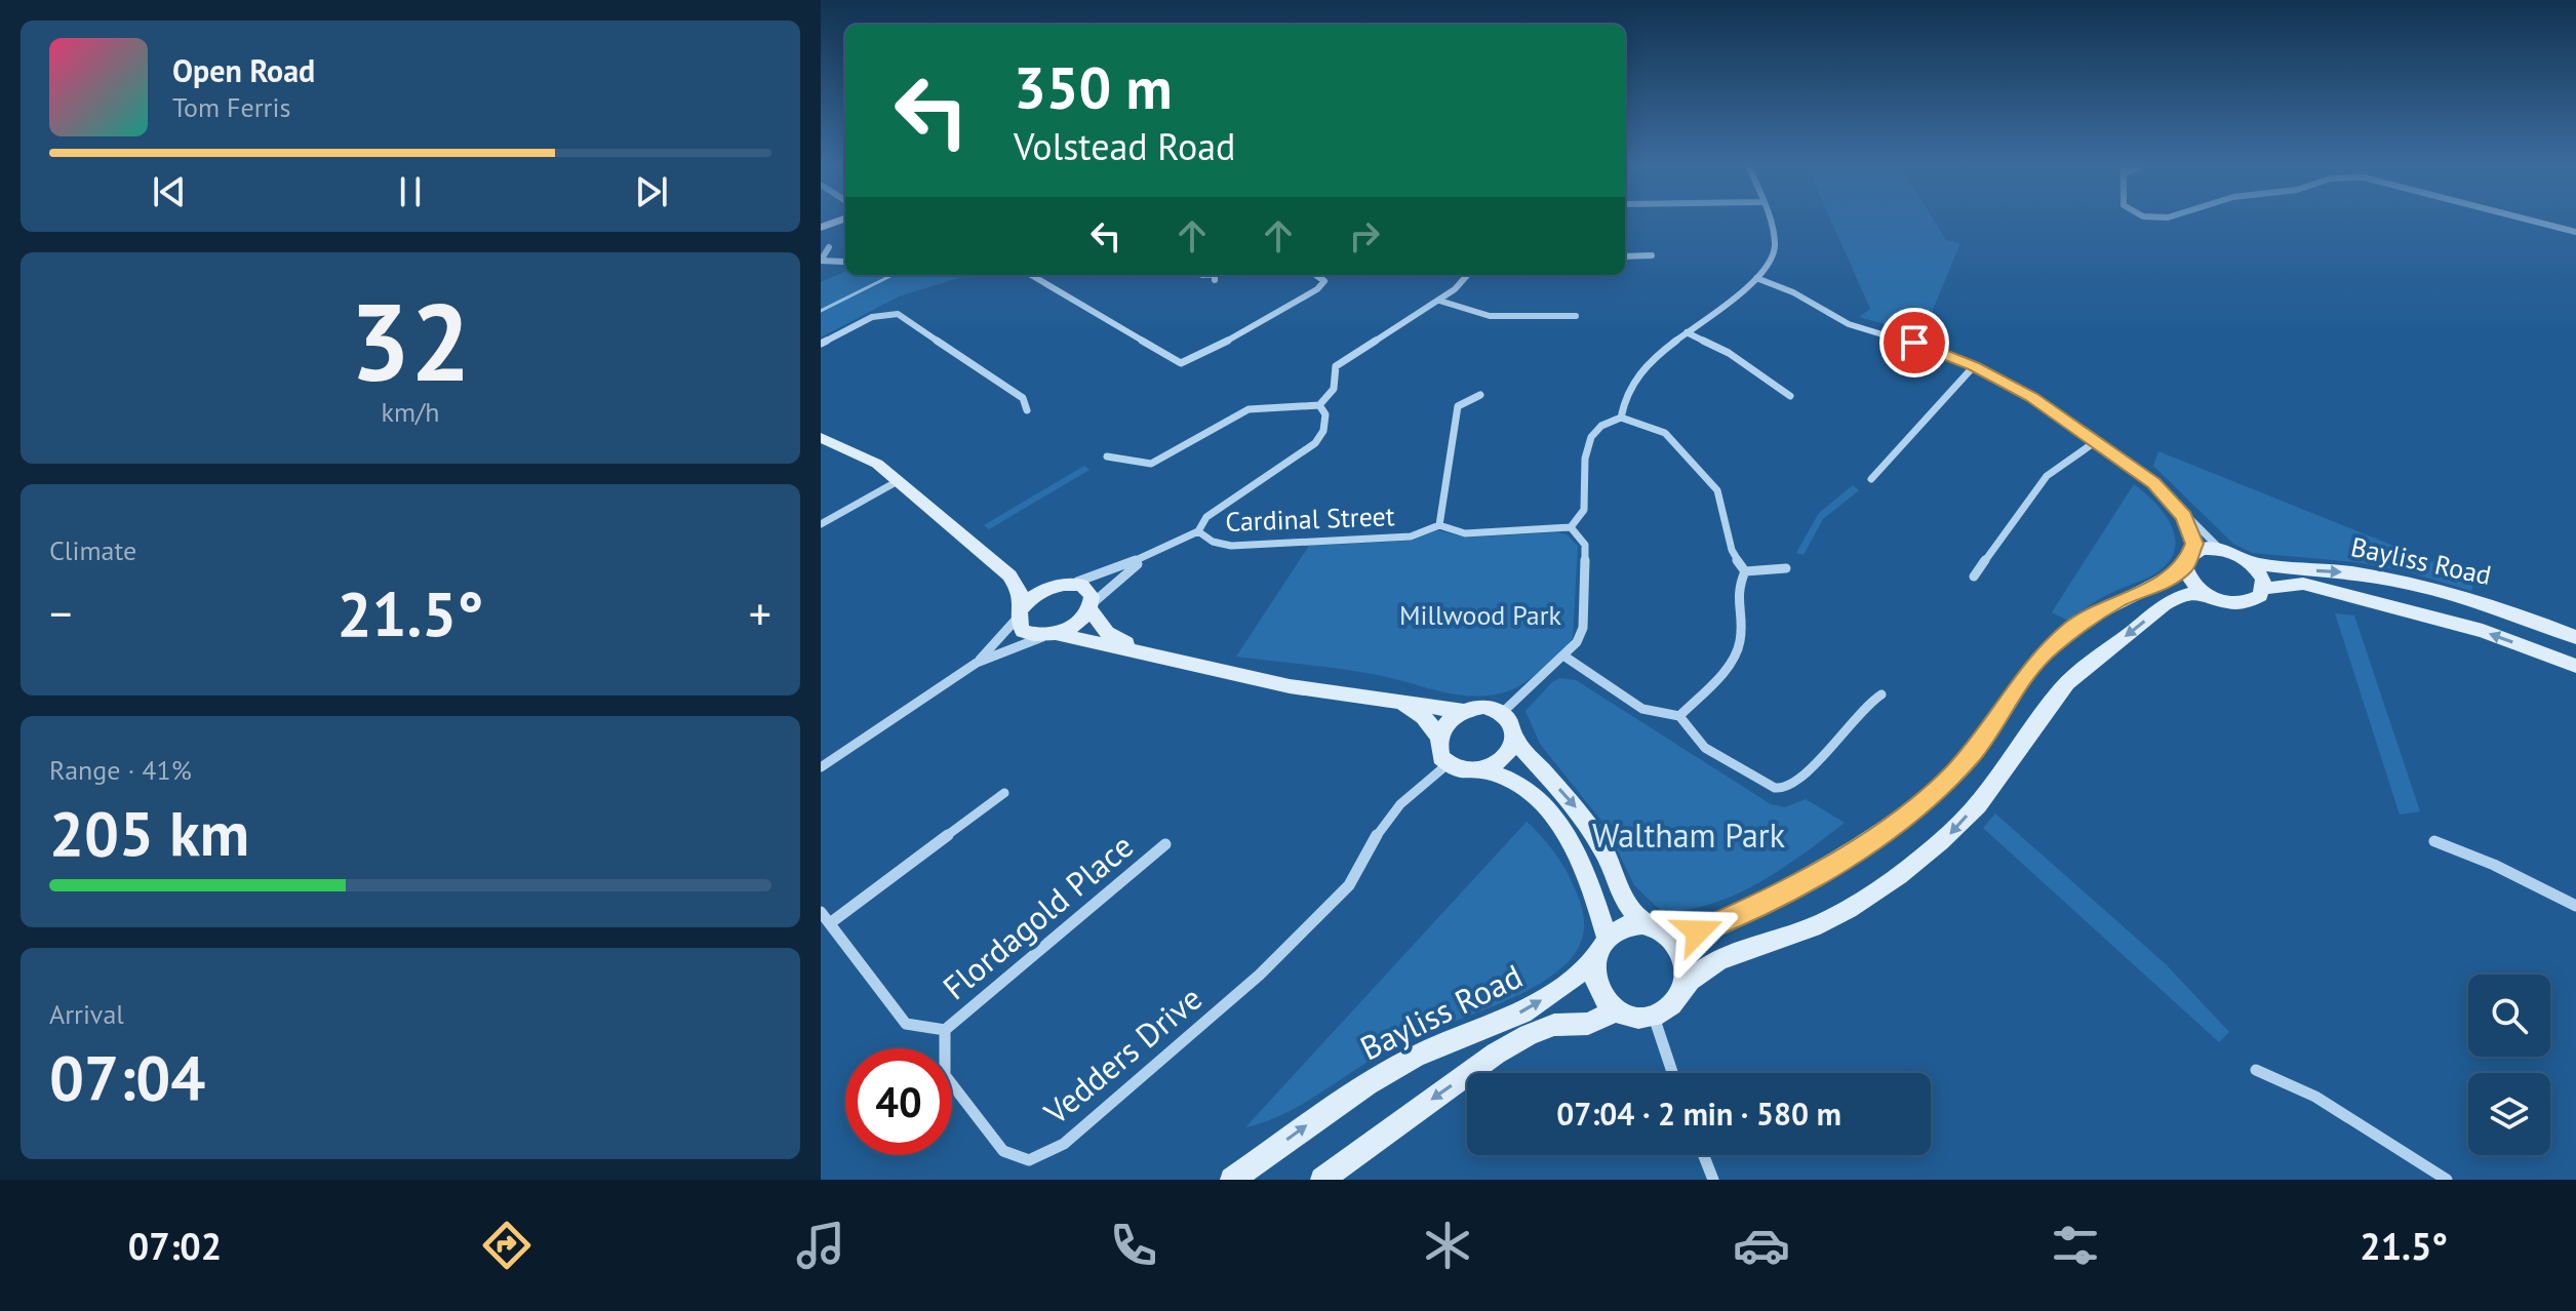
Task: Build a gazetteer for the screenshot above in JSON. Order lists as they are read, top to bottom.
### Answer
{
  "streets": {
    "street": [
      "Cardinal Street",
      "Bayliss Road",
      "Flordagold Place",
      "Vedders Drive"
    ]
  },
  "crossings": [
    ["Flordagold Place", "Vedders Drive"]
  ],
  "parks": ["Millwood Park", "Waltham Park"],
  "page": {
    "turn": ["350 m", "Volstead Road"],
    "song": ["Open Road", "Tom Ferris"],
    "tile": [
      ["32", "km/h"],
      "Climate",
      ["Range · 41%", "205 km"],
      ["Arrival", "07:04"]
    ],
    "heat": ["−", "21.5°", "+"],
    "limit": "40",
    "trip": "07:04 · 2 min · 580 m",
    "tabs": ["07:02", "21.5°"]
  }
}
